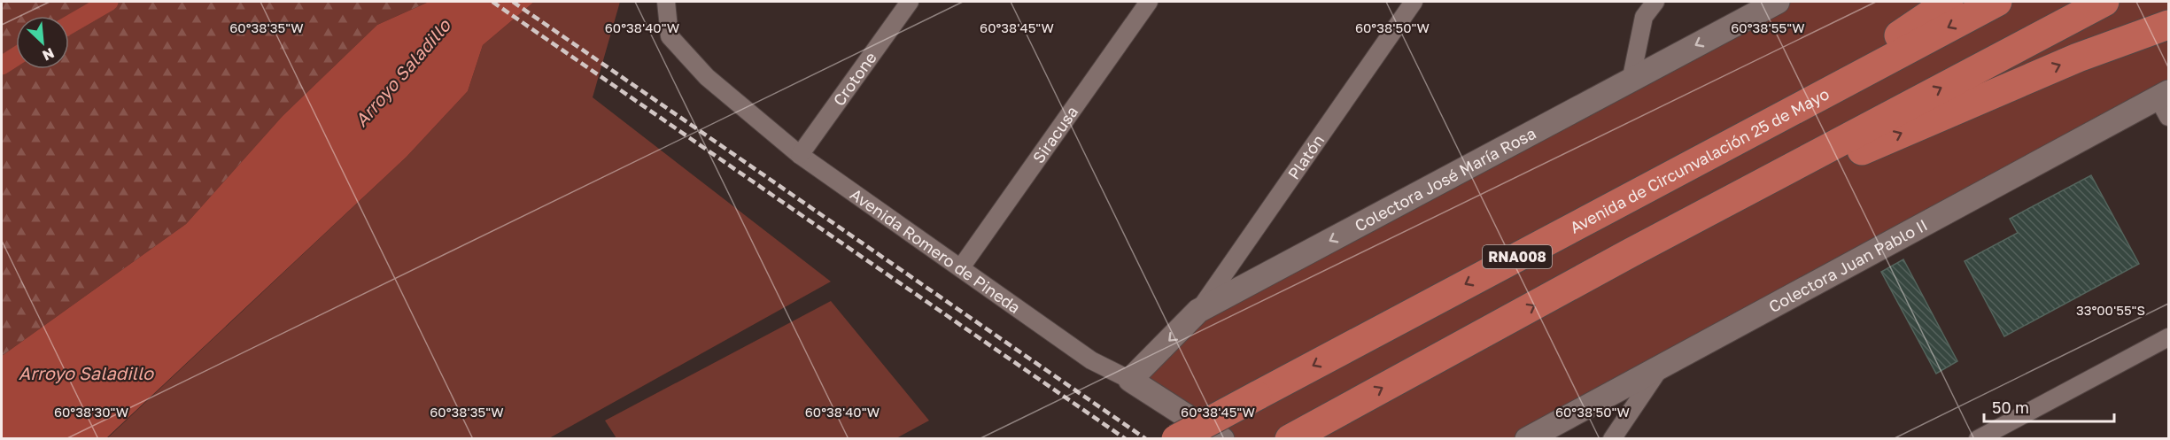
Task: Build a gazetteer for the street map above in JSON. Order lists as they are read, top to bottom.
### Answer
{
  "streets": {
    "highway": ["Avenida de Circunvalación 25 de Mayo", "RNA008"],
    "main road": ["Colectora José María Rosa", "Avenida Romero de Pineda", "Colectora Juan Pablo II"],
    "street": ["Crotone", "Siracusa", "Platón"]
  },
  "crossings": [
    ["Crotone", "Avenida Romero de Pineda"],
    ["Siracusa", "Avenida Romero de Pineda"],
    ["Platón", "Colectora José María Rosa"],
    ["Colectora José María Rosa", "Avenida Romero de Pineda"]
  ],
  "one_way": ["Colectora José María Rosa"],
  "water": ["Arroyo Saladillo"],
  "scale_bar": "50 m",
  "north": "bottom right",
  "coordinates": [
    "60°38'35\"W",
    "60°38'40\"W",
    "60°38'45\"W",
    "60°38'55\"W",
    "60°38'50\"W",
    "33°00'55\"S",
    "60°38'30\"W"
  ]
}
